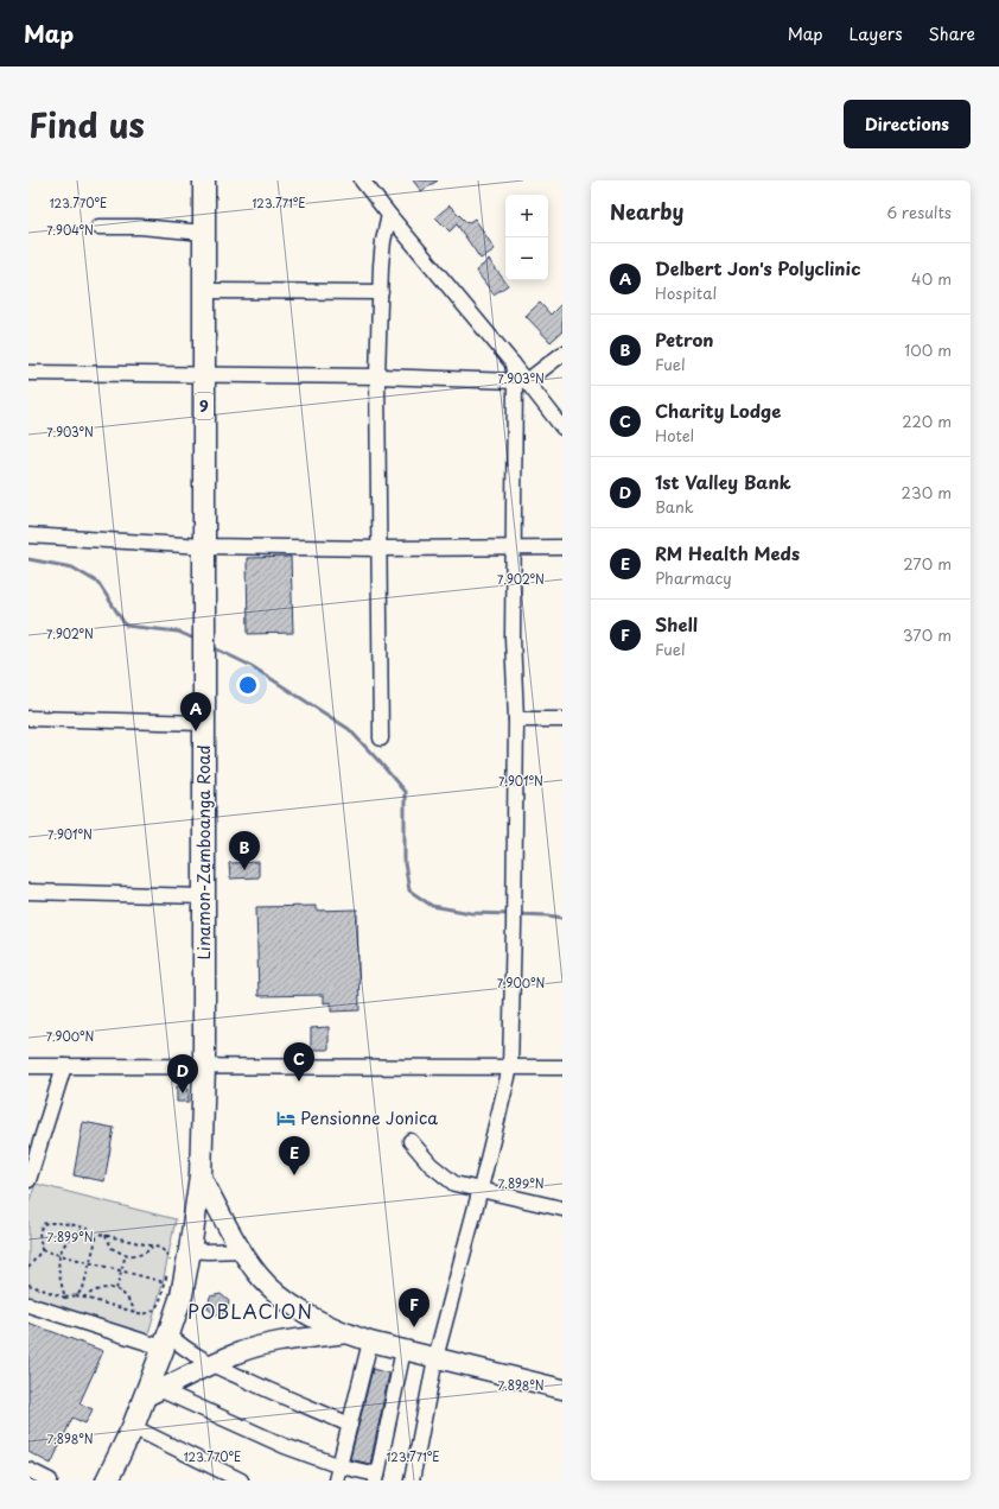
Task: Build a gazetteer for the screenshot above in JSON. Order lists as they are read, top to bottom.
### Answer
{
  "streets": {
    "highway": ["9", "Linamon-Zamboanga Road"]
  },
  "districts": ["POBLACION"],
  "places": {
    "hotel": ["Pensionne Jonica"]
  },
  "page": {
    "header": "Map",
    "nav": ["Map", "Layers", "Share"],
    "title": "Find us",
    "buttons": "Directions",
    "heading": ["Nearby", "6 results"],
    "map_buttons": ["+", "−"],
    "list": [
      {
        "mark": "A",
        "name": "Delbert Jon's Polyclinic",
        "note": "Hospital",
        "value": "40 m"
      },
      {
        "mark": "B",
        "name": "Petron",
        "note": "Fuel",
        "value": "100 m"
      },
      {
        "mark": "C",
        "name": "Charity Lodge",
        "note": "Hotel",
        "value": "220 m"
      },
      {
        "mark": "D",
        "name": "1st Valley Bank",
        "note": "Bank",
        "value": "230 m"
      },
      {
        "mark": "E",
        "name": "RM Health Meds",
        "note": "Pharmacy",
        "value": "270 m"
      },
      {
        "mark": "F",
        "name": "Shell",
        "note": "Fuel",
        "value": "370 m"
      }
    ],
    "pins": [
      "A",
      "B",
      "C",
      "D",
      "E",
      "F"
    ]
  },
  "coordinates": [
    "123.770°E",
    "123.771°E",
    "7.904°N",
    "7.903°N",
    "7.902°N",
    "7.901°N",
    "7.900°N",
    "7.899°N",
    "7.898°N"
  ]
}
